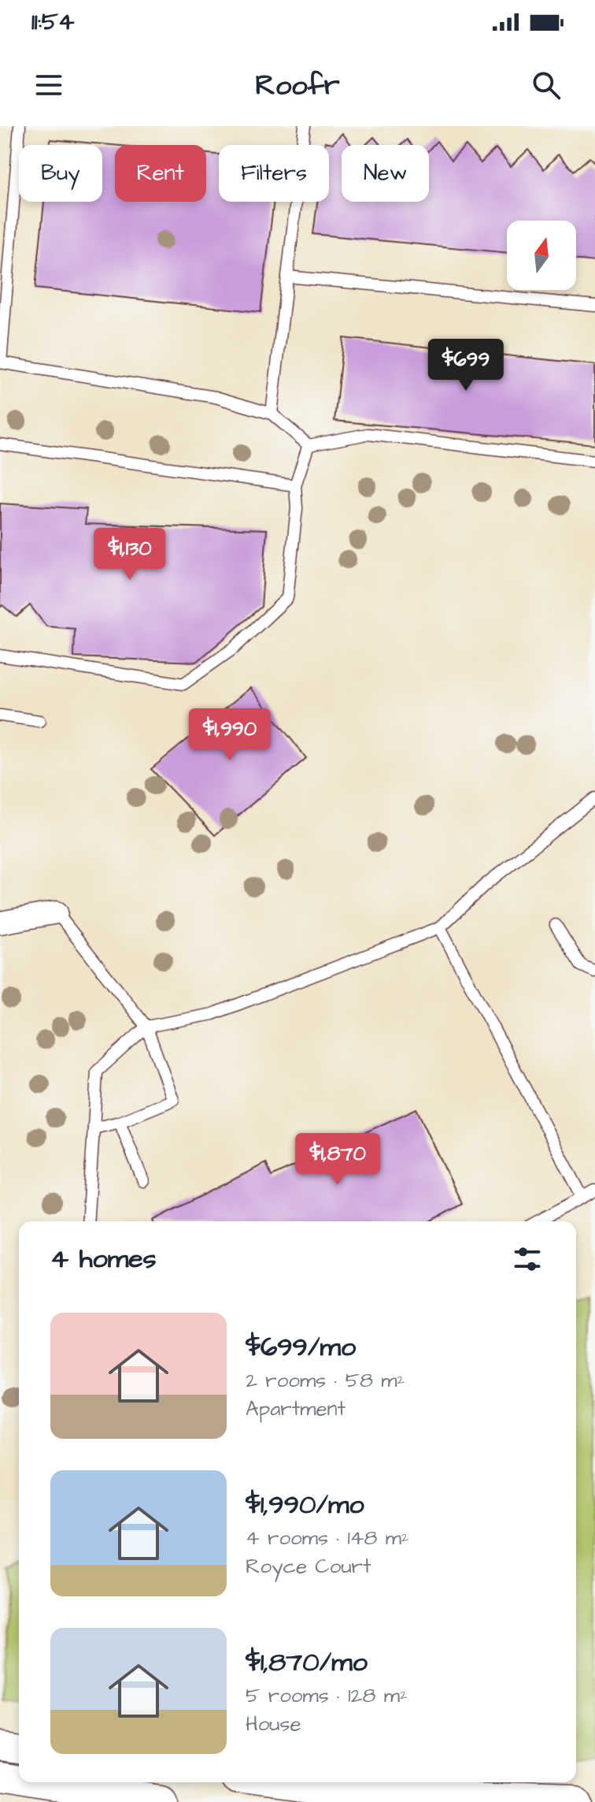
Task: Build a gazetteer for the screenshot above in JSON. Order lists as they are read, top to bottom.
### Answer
{
  "north": "top",
  "page": {
    "status": "11:54",
    "header": "Roofr",
    "chip": [
      "Buy",
      "Rent",
      "Filters",
      "New"
    ],
    "price": [
      "$699",
      "$1,130",
      "$1,990",
      "$1,870"
    ],
    "heading": "4 homes",
    "list": [
      {
        "name": "$699/mo",
        "note": "2 rooms · 58 m² · Apartment"
      },
      {
        "name": "$1,990/mo",
        "note": "4 rooms · 148 m² · Royce Court"
      },
      {
        "name": "$1,870/mo",
        "note": "5 rooms · 128 m² · House"
      }
    ]
  }
}
